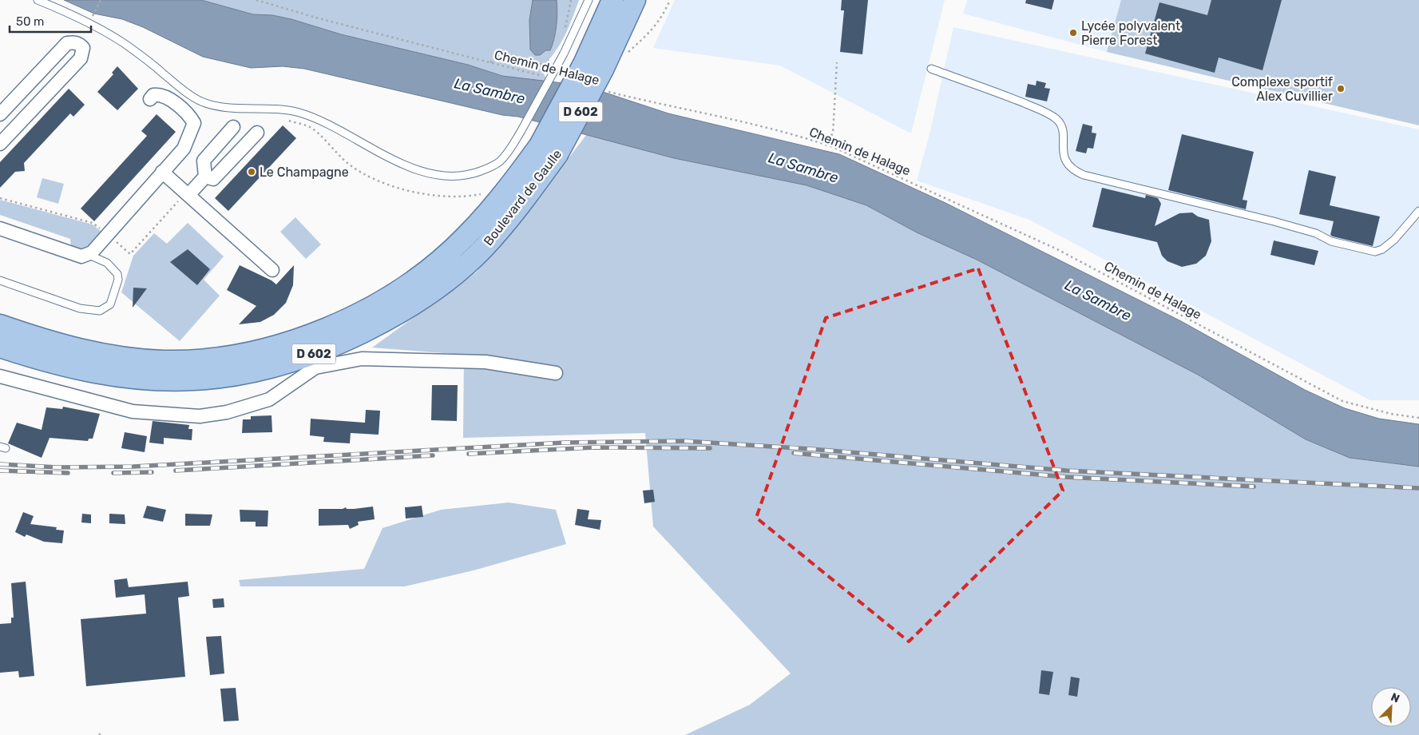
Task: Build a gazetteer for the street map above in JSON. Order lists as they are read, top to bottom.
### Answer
{
  "streets": {
    "main road": ["D 602", "Boulevard de Gaulle"],
    "path": ["Chemin de Halage"]
  },
  "water": ["La Sambre"],
  "places": ["Lycée polyvalent Pierre Forest", "Complexe sportif Alex Cuvillier", "Le Champagne"],
  "scale_bar": "50 m",
  "north": "top right"
}
